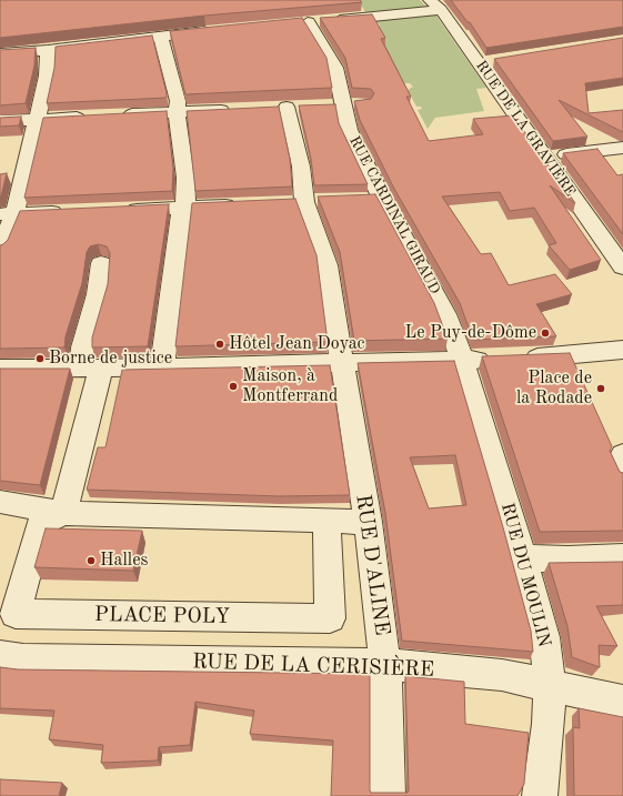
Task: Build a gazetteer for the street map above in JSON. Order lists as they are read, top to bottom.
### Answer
{
  "streets": {
    "street": [
      "RUE DE LA GRAVIÈRE",
      "RUE CARDINAL GIRAUD",
      "RUE D'ALINE",
      "RUE DU MOULIN",
      "PLACE POLY",
      "RUE DE LA CERISIÈRE"
    ]
  },
  "crossings": [
    ["RUE DE LA GRAVIÈRE", "RUE CARDINAL GIRAUD"],
    ["RUE CARDINAL GIRAUD", "RUE DU MOULIN"],
    ["RUE D'ALINE", "PLACE POLY"],
    ["RUE D'ALINE", "RUE DE LA CERISIÈRE"],
    ["RUE DU MOULIN", "RUE DE LA CERISIÈRE"]
  ],
  "places": [
    "Le Puy-de-Dôme",
    "Hôtel Jean Doyac",
    "Borne de justice",
    "Maison, à Montferrand",
    "Place de la Rodade",
    "Halles"
  ]
}
